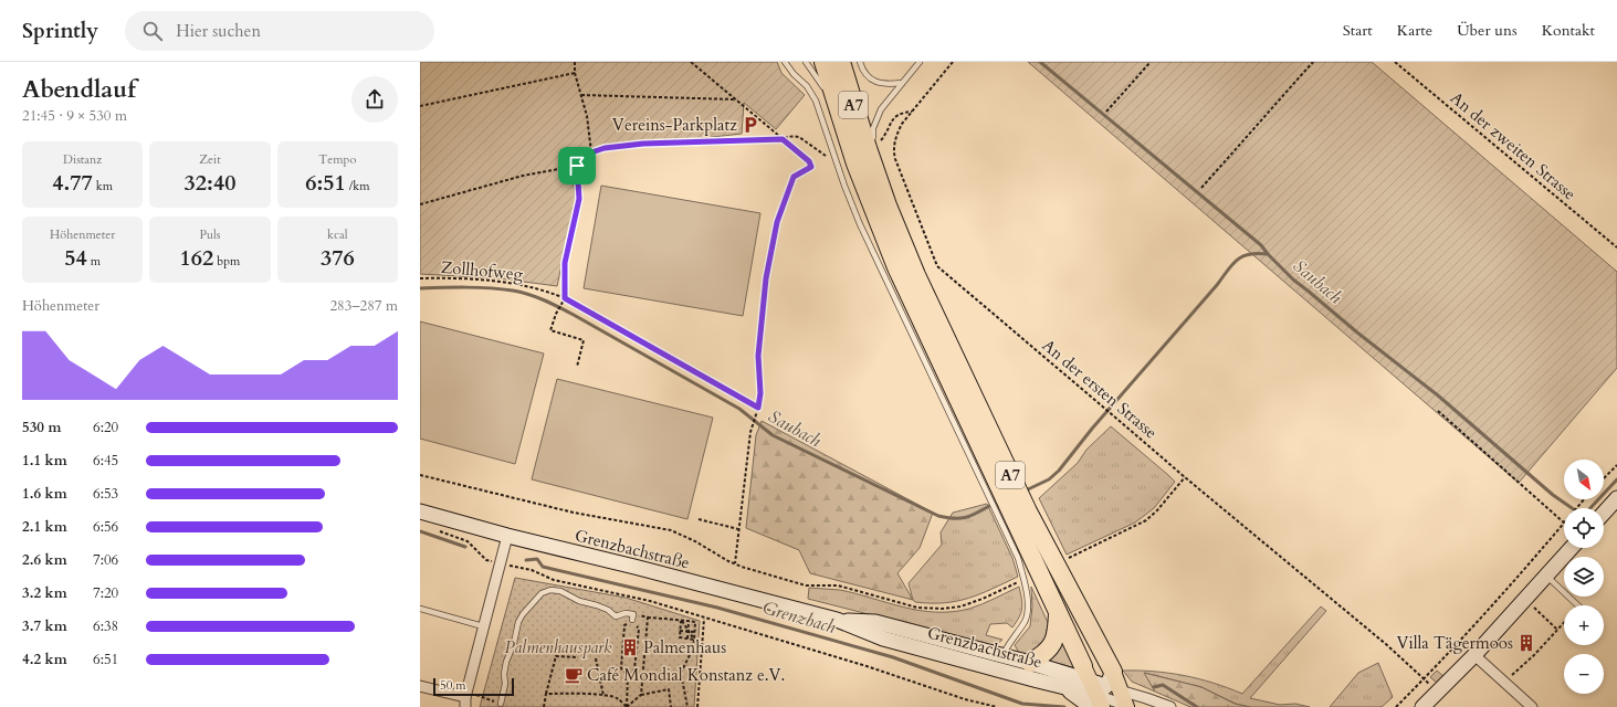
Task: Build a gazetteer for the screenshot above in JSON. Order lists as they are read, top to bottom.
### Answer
{
  "streets": {
    "highway": ["A7"],
    "street": ["Grenzbachstraße"],
    "path": ["An der zweiten Strasse", "Zollhofweg", "An der ersten Strasse"]
  },
  "crossings": [
    ["A7", "Grenzbachstraße"]
  ],
  "water": ["Saubach", "Grenzbach"],
  "parks": ["Palmenhauspark"],
  "places": {
    "parking": ["Vereins-Parkplatz"],
    "building": ["Villa Tägermoos", "Palmenhaus"],
    "cafe": ["Café Mondial Konstanz e.V."]
  },
  "scale_bar": "50 m",
  "north": "bottom right",
  "page": {
    "header": "Sprintly",
    "search": "Hier suchen",
    "nav": [
      "Start",
      "Karte",
      "Über uns",
      "Kontakt"
    ],
    "heading": ["Abendlauf", "21:45 · 9 × 530 m"],
    "stats": [
      ["Distanz", "4.77 km"],
      ["Zeit", "32:40"],
      ["Tempo", "6:51 /km"],
      ["Höhenmeter", "54 m"],
      ["Puls", "162 bpm"],
      ["kcal", "376"]
    ],
    "chart": ["Höhenmeter", "283–287 m"],
    "list": [
      {
        "name": "530 m",
        "note": "6:20"
      },
      {
        "name": "1.1 km",
        "note": "6:45"
      },
      {
        "name": "1.6 km",
        "note": "6:53"
      },
      {
        "name": "2.1 km",
        "note": "6:56"
      },
      {
        "name": "2.6 km",
        "note": "7:06"
      },
      {
        "name": "3.2 km",
        "note": "7:20"
      },
      {
        "name": "3.7 km",
        "note": "6:38"
      },
      {
        "name": "4.2 km",
        "note": "6:51"
      }
    ],
    "map_buttons": ["+", "−"],
    "scale": "50 m"
  }
}
